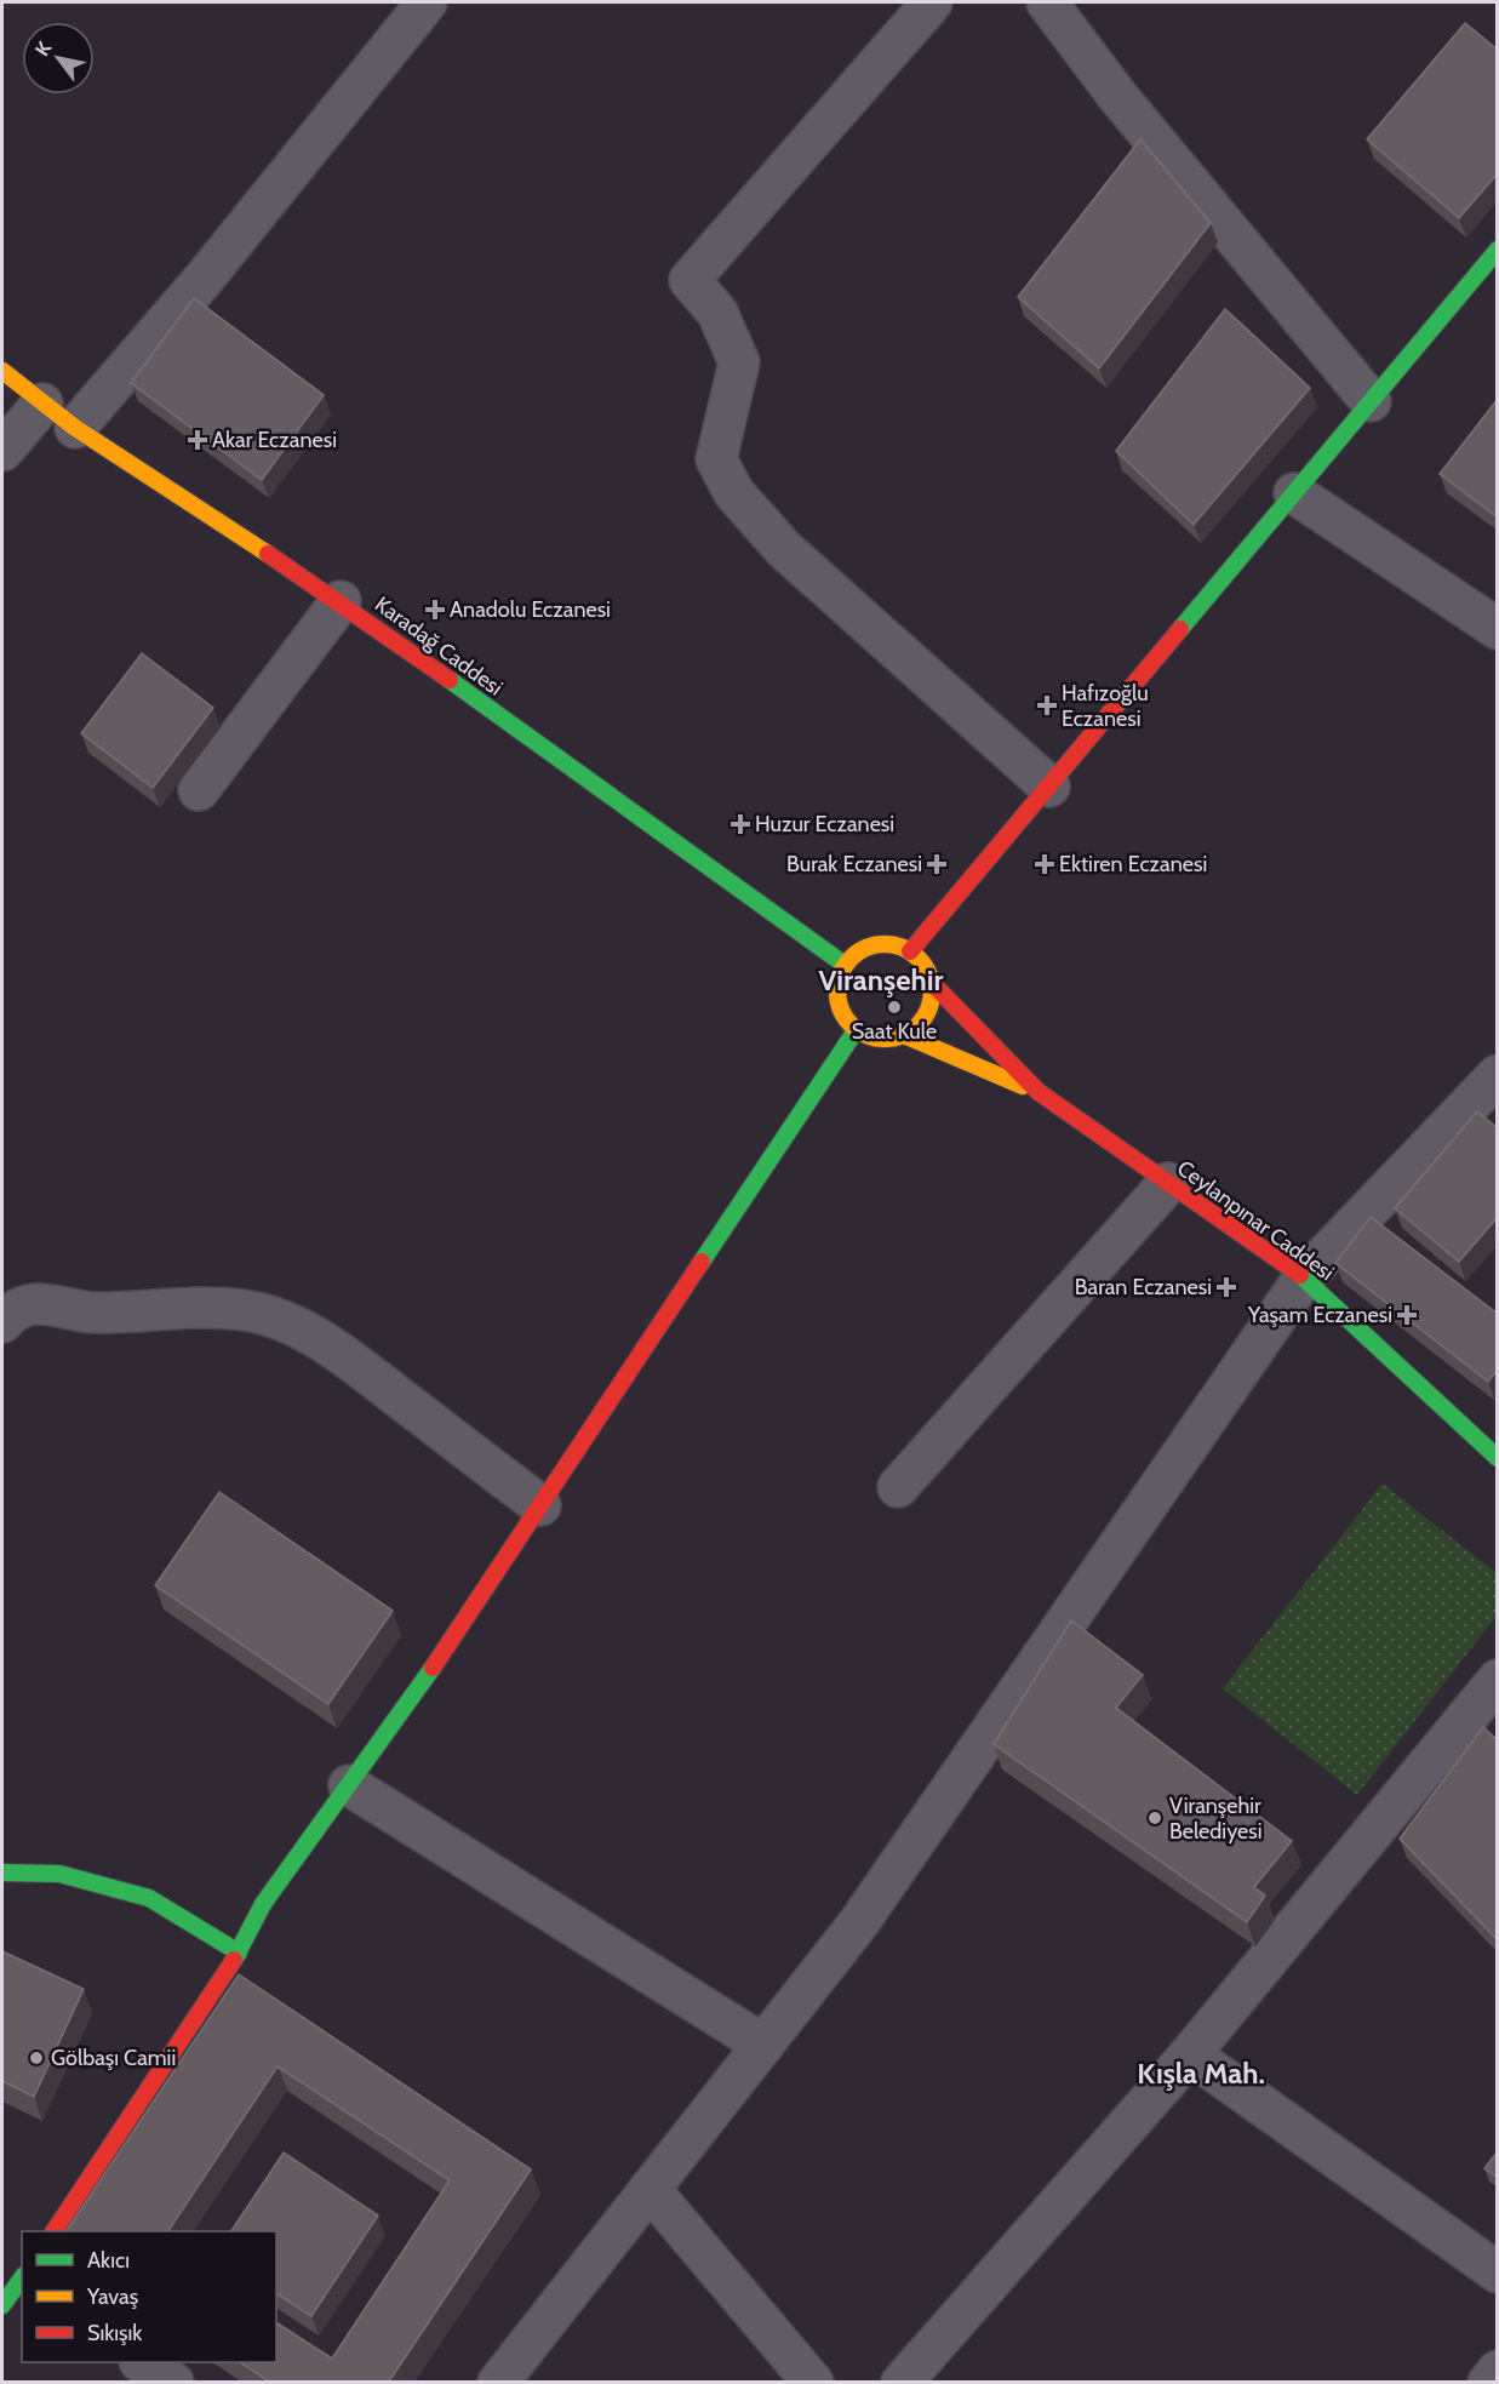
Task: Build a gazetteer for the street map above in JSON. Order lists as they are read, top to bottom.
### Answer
{
  "streets": {
    "street": ["Karadağ Caddesi", "Ceylanpınar Caddesi"]
  },
  "districts": ["Viranşehir", "Kışla Mah."],
  "places": {
    "health": [
      "Akar Eczanesi",
      "Anadolu Eczanesi",
      "Hafızoğlu Eczanesi",
      "Huzur Eczanesi",
      "Burak Eczanesi",
      "Ektiren Eczanesi",
      "Baran Eczanesi",
      "Yaşam Eczanesi"
    ],
    "other": ["Saat Kule", "Viranşehir Belediyesi", "Gölbaşı Camii"]
  },
  "legend": ["Akıcı", "Yavaş", "Sıkışık"],
  "north": "top left"
}
